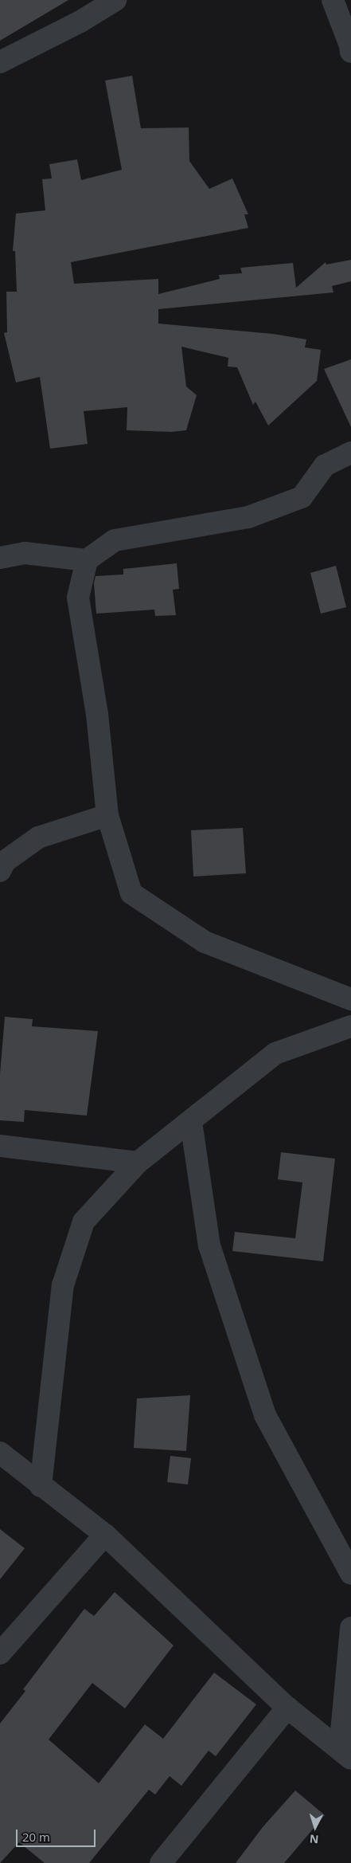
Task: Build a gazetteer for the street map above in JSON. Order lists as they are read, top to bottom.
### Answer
{
  "scale_bar": "20 m",
  "north": "bottom"
}
